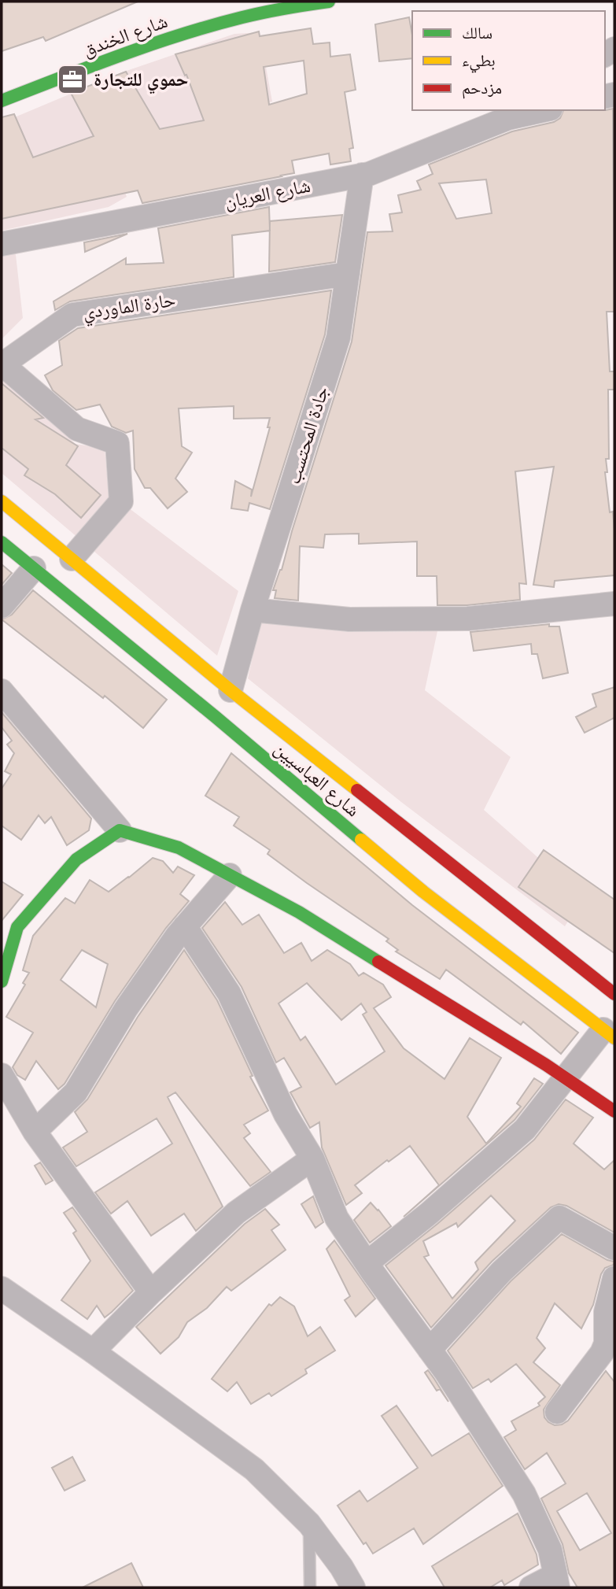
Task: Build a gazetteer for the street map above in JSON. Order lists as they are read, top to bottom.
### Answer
{
  "streets": {
    "main road": ["شارع الخندق", "شارع العباسيين"],
    "street": ["شارع العريان", "حارة الماوردي", "جادة المحتسب"]
  },
  "crossings": [
    ["شارع العريان", "جادة المحتسب"],
    ["حارة الماوردي", "جادة المحتسب"],
    ["حارة الماوردي", "شارع العباسيين"],
    ["جادة المحتسب", "شارع العباسيين"]
  ],
  "places": {
    "office": ["حموي للتجارة"]
  },
  "legend": ["سالك", "بطيء", "مزدحم"]
}
